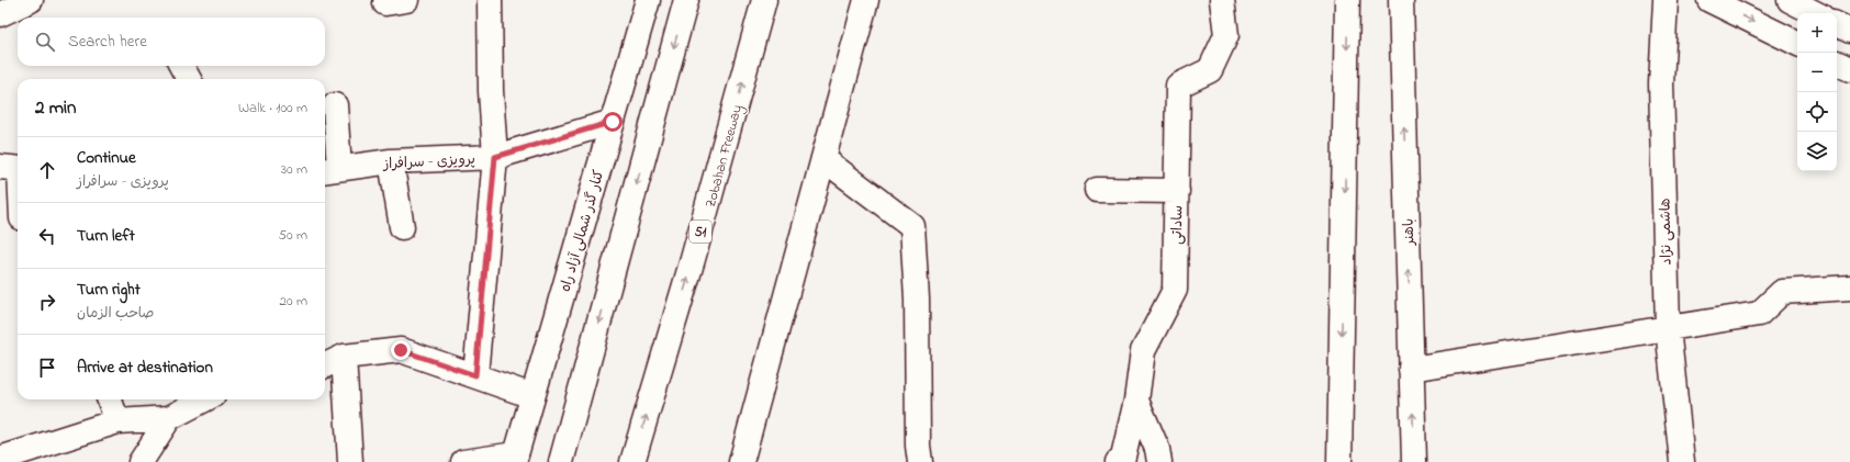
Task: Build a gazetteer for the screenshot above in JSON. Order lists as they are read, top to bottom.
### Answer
{
  "streets": {
    "main road": [
      "Zobahan Freeway",
      "پرویزی - سرافراز",
      "ساداتی",
      "کنار گذر شمالی آزاد راه",
      "51",
      "باهنر",
      "هاشمی نژاد"
    ]
  },
  "crossings": [
    ["پرویزی - سرافراز", "کنار گذر شمالی آزاد راه"]
  ],
  "page": {
    "map_buttons": ["+", "−"],
    "search": "Search here",
    "heading": ["2 min", "Walk · 100 m"],
    "list": [
      ["Continue", "پرویزی - سرافراز", "30 m"],
      ["Turn left", "50 m"],
      ["Turn right", "صاحب الزمان", "20 m"],
      "Arrive at destination"
    ]
  }
}
